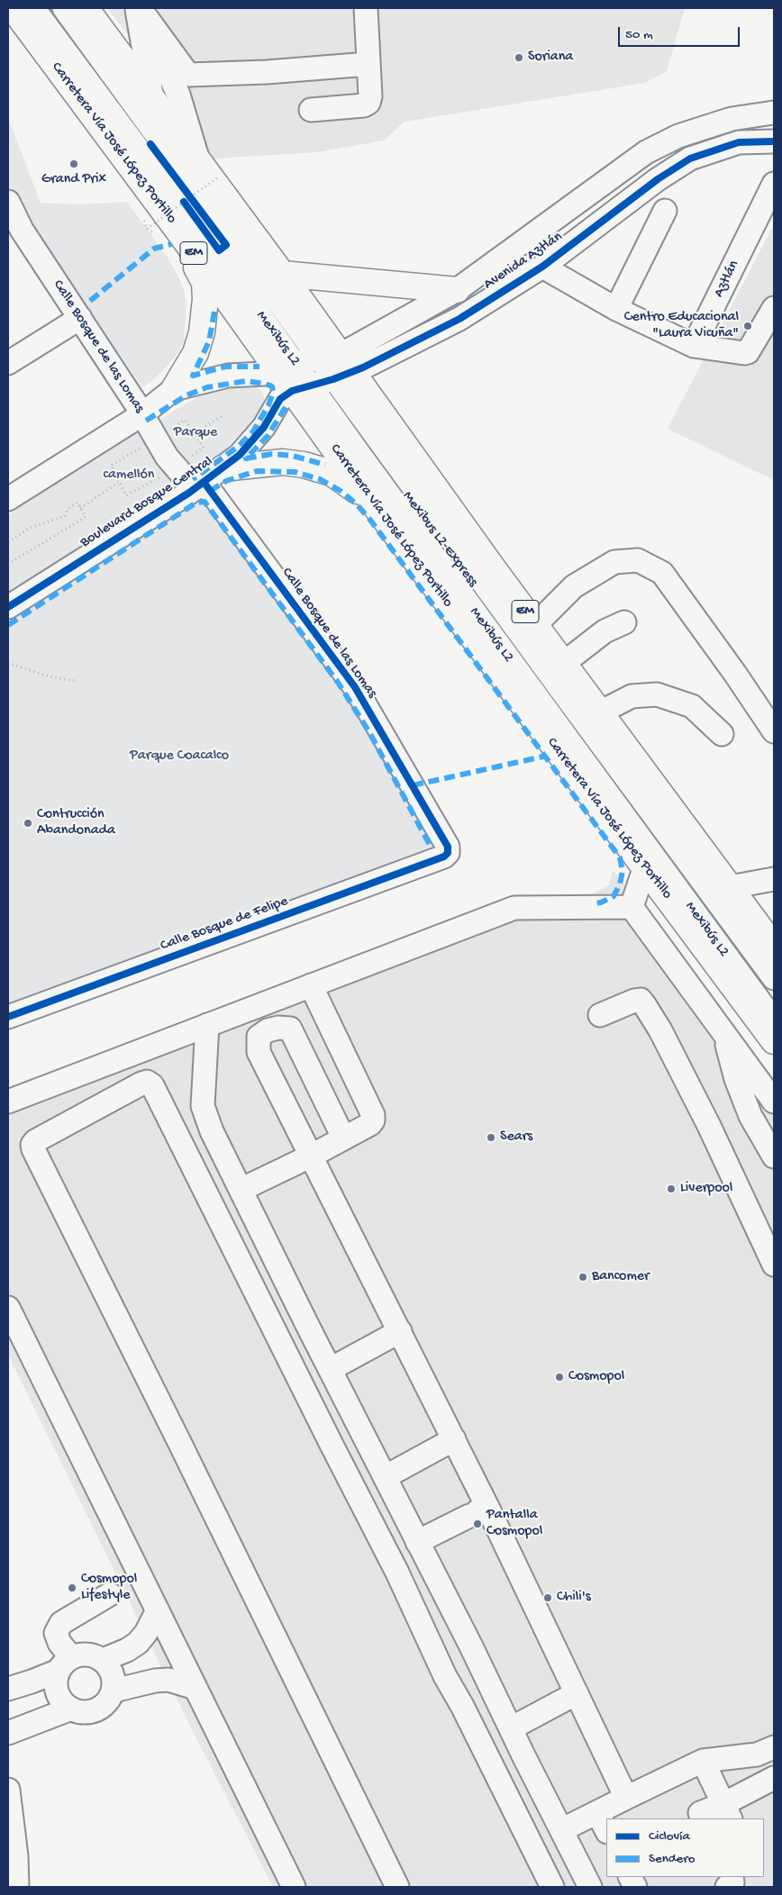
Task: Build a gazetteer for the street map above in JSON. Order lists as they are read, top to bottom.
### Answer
{
  "streets": {
    "main road": ["Carretera Vía José López Portillo", "EM"],
    "street": [
      "Avenida Aztlán",
      "Aztlán",
      "Mexibús L2",
      "Calle Bosque de las Lomas",
      "Boulevard Bosque Central",
      "Calle Bosque de Felipe"
    ]
  },
  "crossings": [
    ["Carretera Vía José López Portillo", "Avenida Aztlán"],
    ["Carretera Vía José López Portillo", "Mexibús L2"],
    ["Carretera Vía José López Portillo", "Boulevard Bosque Central"],
    ["EM", "Avenida Aztlán"],
    ["EM", "Mexibús L2"],
    ["Avenida Aztlán", "Mexibús L2"],
    ["Avenida Aztlán", "Boulevard Bosque Central"],
    ["Mexibús L2", "Boulevard Bosque Central"],
    ["Calle Bosque de las Lomas", "Boulevard Bosque Central"],
    ["Calle Bosque de las Lomas", "Calle Bosque de Felipe"]
  ],
  "parks": ["Parque", "camellón", "Parque Coacalco"],
  "places": [
    "Soriana",
    "Grand Prix",
    "Centro Educacional \"Laura Vicuña\"",
    "Contrucción Abandonada",
    "Sears",
    "Liverpool",
    "Bancomer",
    "Cosmopol",
    "Pantalla Cosmopol",
    "Cosmopol Lifestyle",
    "Chili's"
  ],
  "legend": ["Ciclovía", "Sendero"],
  "scale_bar": "50 m"
}
